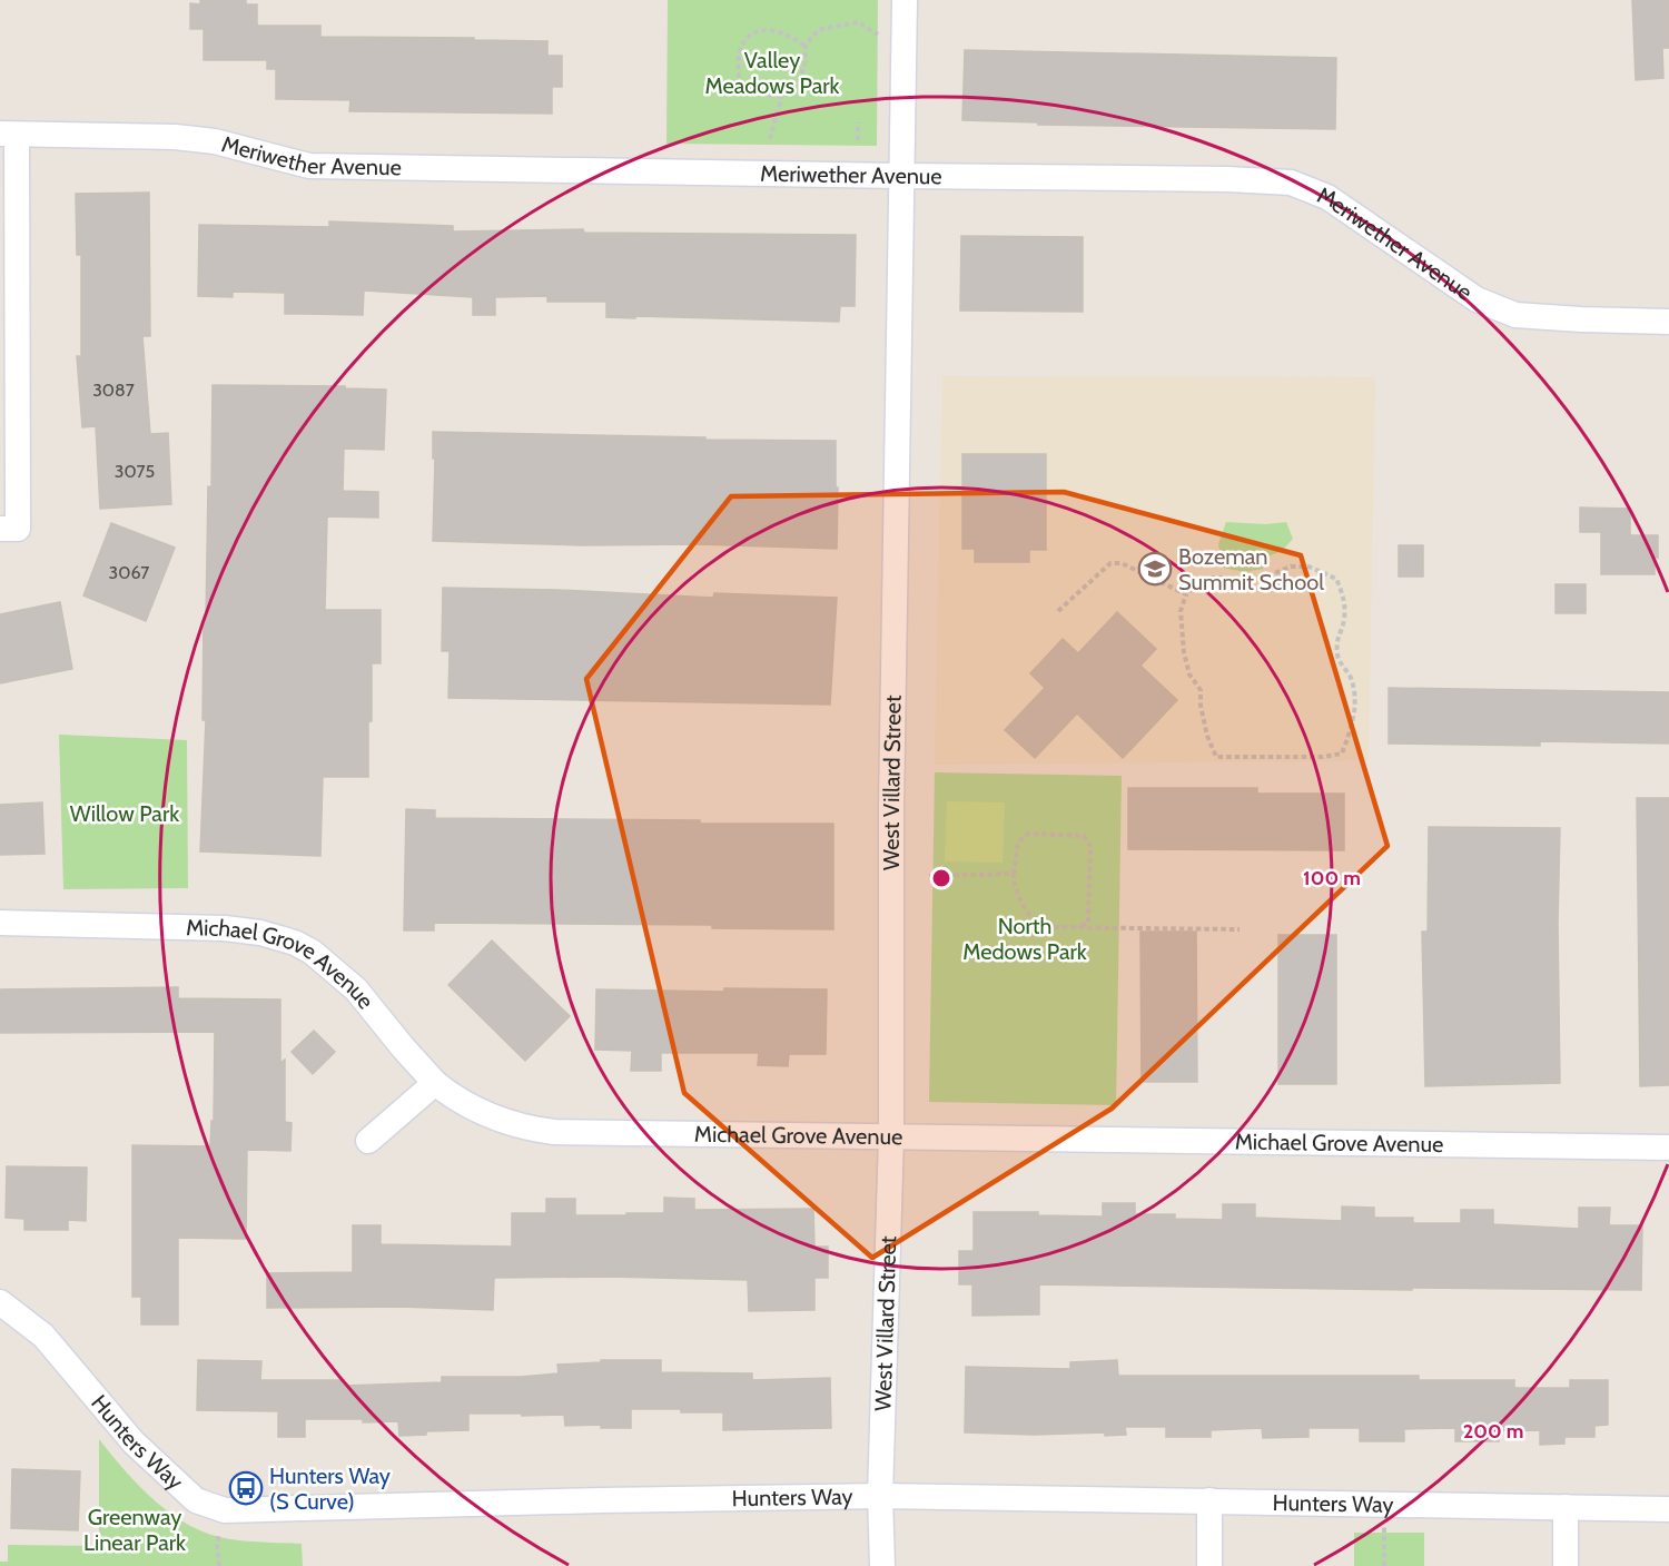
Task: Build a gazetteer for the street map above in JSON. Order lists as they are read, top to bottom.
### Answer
{
  "streets": {
    "street": [
      "Meriwether Avenue",
      "West Villard Street",
      "Michael Grove Avenue",
      "Hunters Way"
    ]
  },
  "crossings": [
    ["Meriwether Avenue", "West Villard Street"],
    ["West Villard Street", "Michael Grove Avenue"],
    ["West Villard Street", "Hunters Way"]
  ],
  "parks": [
    "Valley Meadows Park",
    "Willow Park",
    "North Medows Park",
    "Greenway Linear Park"
  ],
  "places": {
    "school or university": ["Bozeman Summit School"],
    "bus stop": ["Hunters Way (S Curve)"]
  },
  "house_numbers": ["3087", "3075", "3067"],
  "rings": ["100 m", "200 m"]
}
